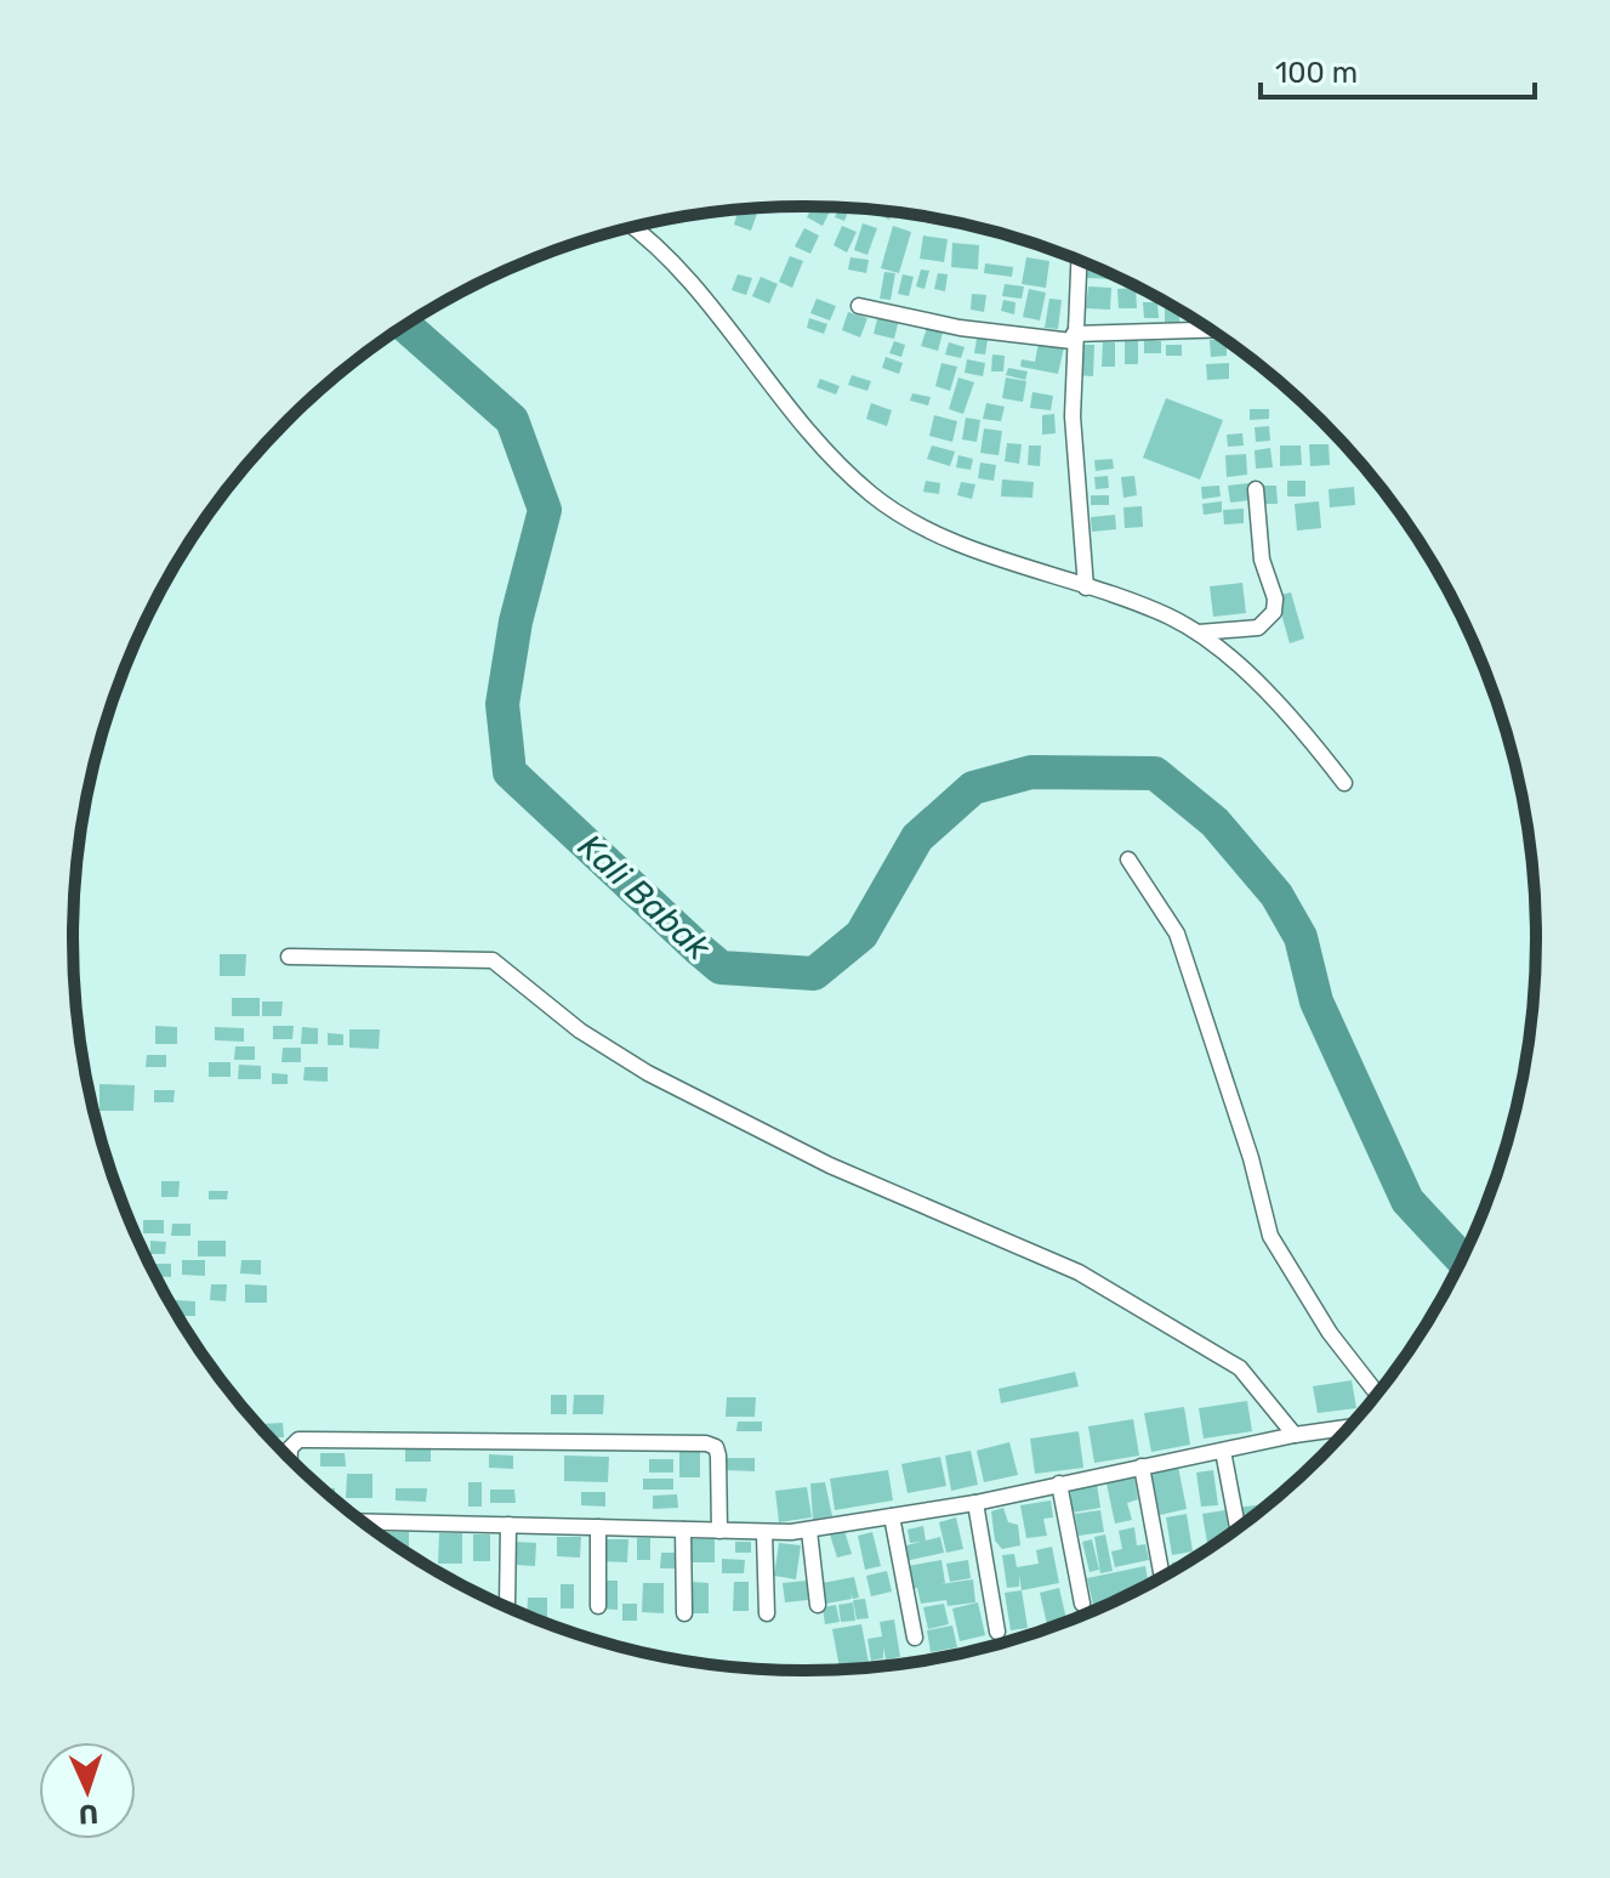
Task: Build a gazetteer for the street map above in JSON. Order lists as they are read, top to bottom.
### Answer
{
  "water": ["Kali Babak"],
  "scale_bar": "100 m",
  "north": "bottom"
}
